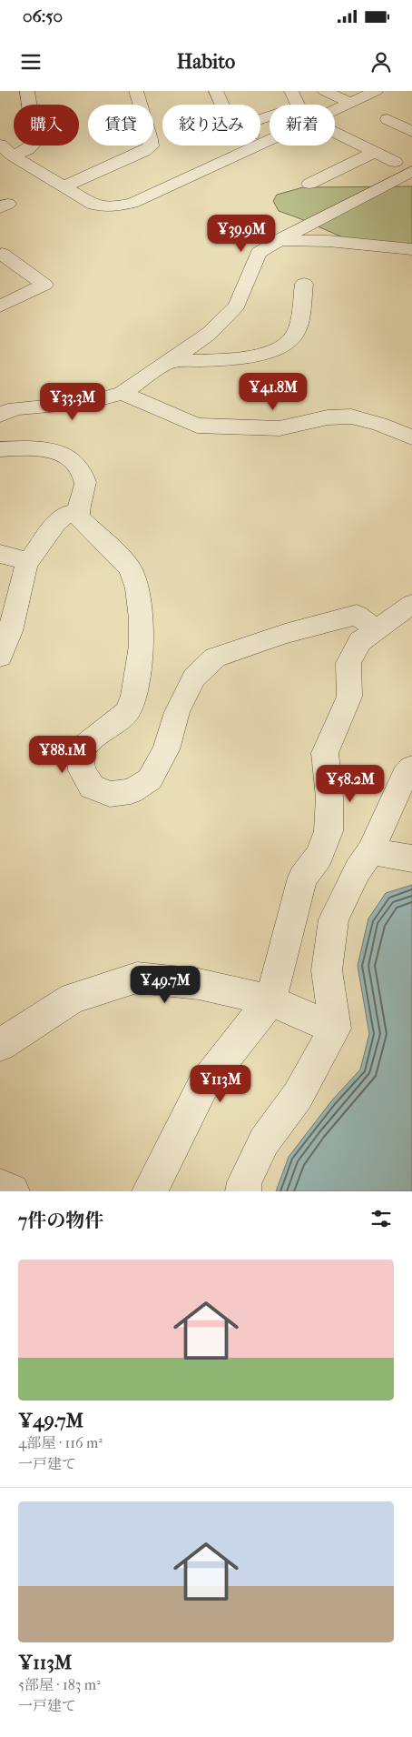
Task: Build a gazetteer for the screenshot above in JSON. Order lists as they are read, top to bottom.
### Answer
{
  "page": {
    "status": "06:50",
    "header": "Habito",
    "chip": [
      "購入",
      "賃貸",
      "絞り込み",
      "新着"
    ],
    "price": [
      "¥39.9M",
      "¥41.8M",
      "¥33.3M",
      "¥88.1M",
      "¥58.2M",
      "¥49.7M",
      "¥113M"
    ],
    "heading": "7件の物件",
    "list": [
      {
        "name": "¥49.7M",
        "note": "4部屋 · 116 m² · 一戸建て"
      },
      {
        "name": "¥113M",
        "note": "5部屋 · 183 m² · 一戸建て"
      }
    ]
  }
}
